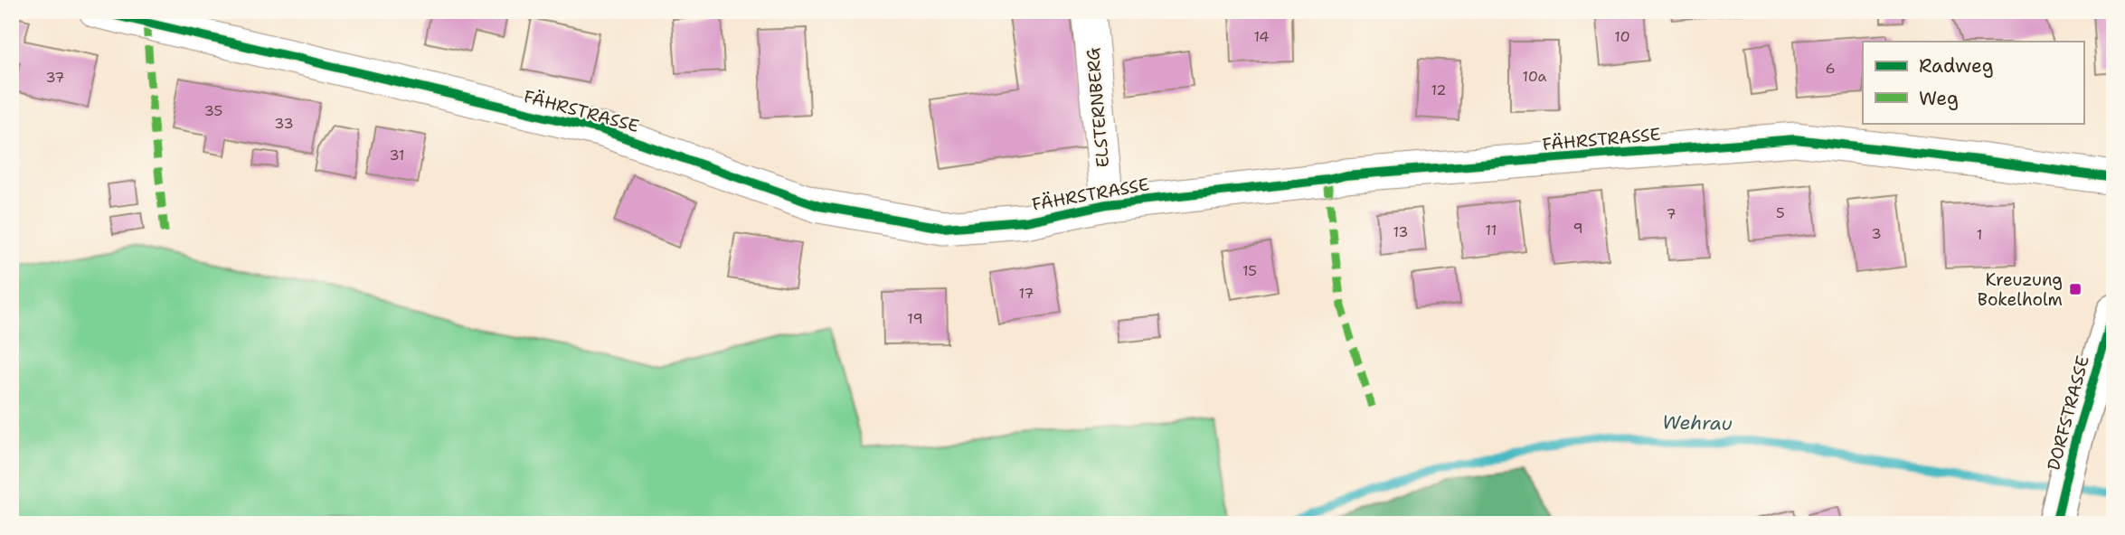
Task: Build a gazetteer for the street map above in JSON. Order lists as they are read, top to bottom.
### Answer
{
  "streets": {
    "main road": ["DORFSTRASSE"],
    "street": ["ELSTERNBERG", "FÄHRSTRASSE"]
  },
  "crossings": [
    ["ELSTERNBERG", "FÄHRSTRASSE"]
  ],
  "water": ["Wehrau"],
  "places": {
    "transit": ["Kreuzung Bokelholm"]
  },
  "house_numbers": [
    "14",
    "10",
    "6",
    "10a",
    "37",
    "12",
    "35",
    "33",
    "31",
    "5",
    "7",
    "9",
    "11",
    "13",
    "3",
    "1",
    "15",
    "17",
    "19"
  ],
  "legend": ["Radweg", "Weg"]
}
